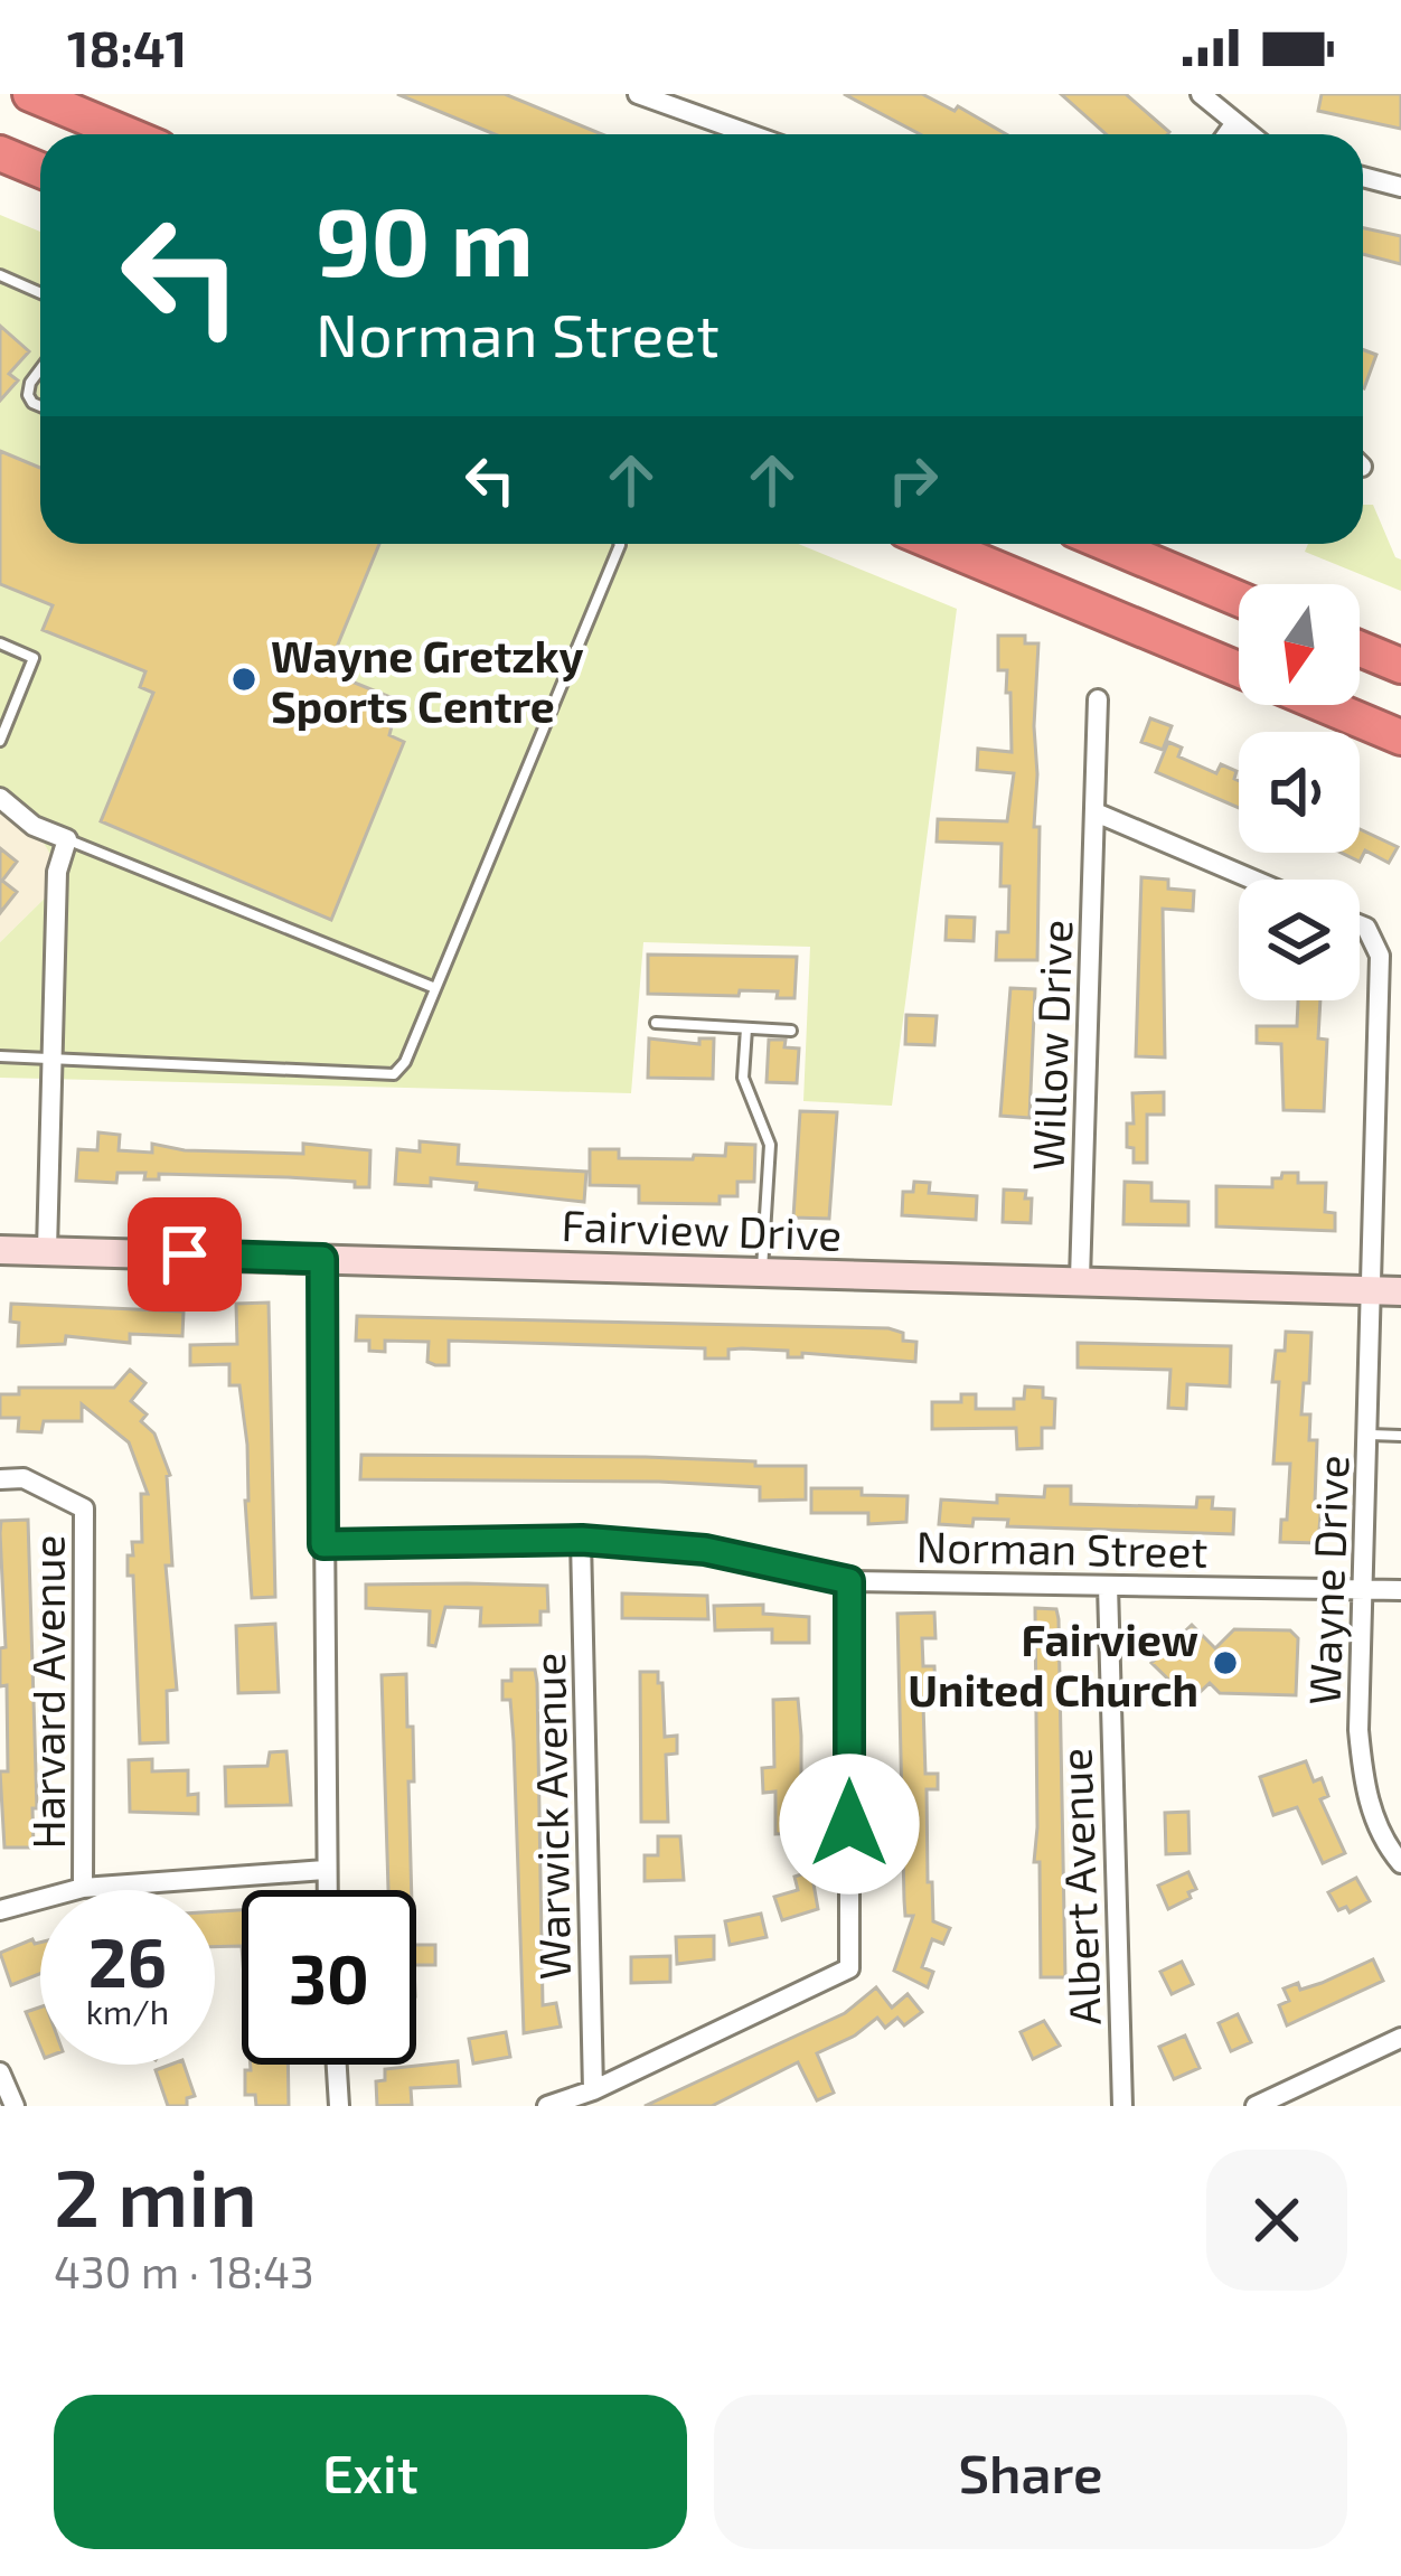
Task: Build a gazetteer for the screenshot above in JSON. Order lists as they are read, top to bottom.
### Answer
{
  "streets": {
    "main road": ["Fairview Drive"],
    "street": [
      "Willow Drive",
      "Norman Street",
      "Wayne Drive",
      "Harvard Avenue",
      "Warwick Avenue",
      "Albert Avenue"
    ]
  },
  "crossings": [
    ["Willow Drive", "Fairview Drive"],
    ["Fairview Drive", "Wayne Drive"],
    ["Norman Street", "Wayne Drive"],
    ["Norman Street", "Warwick Avenue"],
    ["Norman Street", "Albert Avenue"]
  ],
  "places": ["Wayne Gretzky Sports Centre", "Fairview United Church"],
  "north": "bottom",
  "page": {
    "status": "18:41",
    "turn": ["90 m", "Norman Street"],
    "speed": "26 km/h",
    "limit": "30",
    "heading": ["2 min", "430 m · 18:43"],
    "buttons": ["Exit", "Share"]
  }
}
